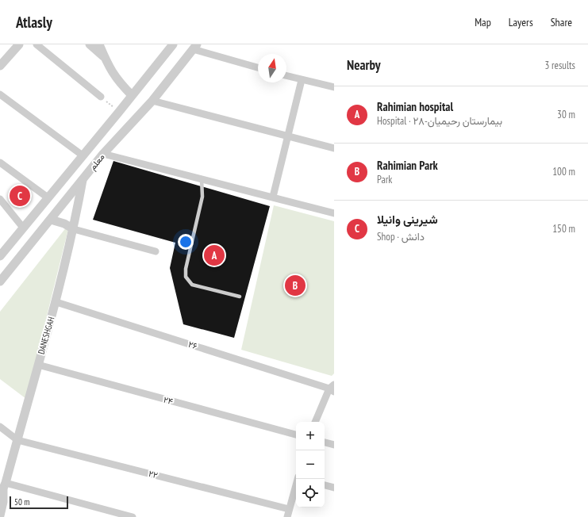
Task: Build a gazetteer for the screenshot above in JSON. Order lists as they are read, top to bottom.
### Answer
{
  "streets": {
    "street": [
      "معلم",
      "DANESHGAH",
      "۲۶",
      "۲۴",
      "۲۲"
    ]
  },
  "crossings": [
    ["معلم", "DANESHGAH"],
    ["DANESHGAH", "۲۶"],
    ["DANESHGAH", "۲۴"],
    ["DANESHGAH", "۲۲"]
  ],
  "scale_bar": "50 m",
  "north": "top",
  "page": {
    "header": "Atlasly",
    "nav": ["Map", "Layers", "Share"],
    "heading": ["Nearby", "3 results"],
    "list": [
      {
        "mark": "A",
        "name": "Rahimian hospital",
        "note": "Hospital · ۲۸-بیمارستان رحیمیان",
        "value": "30 m"
      },
      {
        "mark": "B",
        "name": "Rahimian Park",
        "note": "Park",
        "value": "100 m"
      },
      {
        "mark": "C",
        "name": "شیرینی وانیلا",
        "note": "Shop · دانش",
        "value": "150 m"
      }
    ],
    "pins": ["C", "A", "B"],
    "map_buttons": ["+", "−"],
    "scale": "50 m"
  }
}
